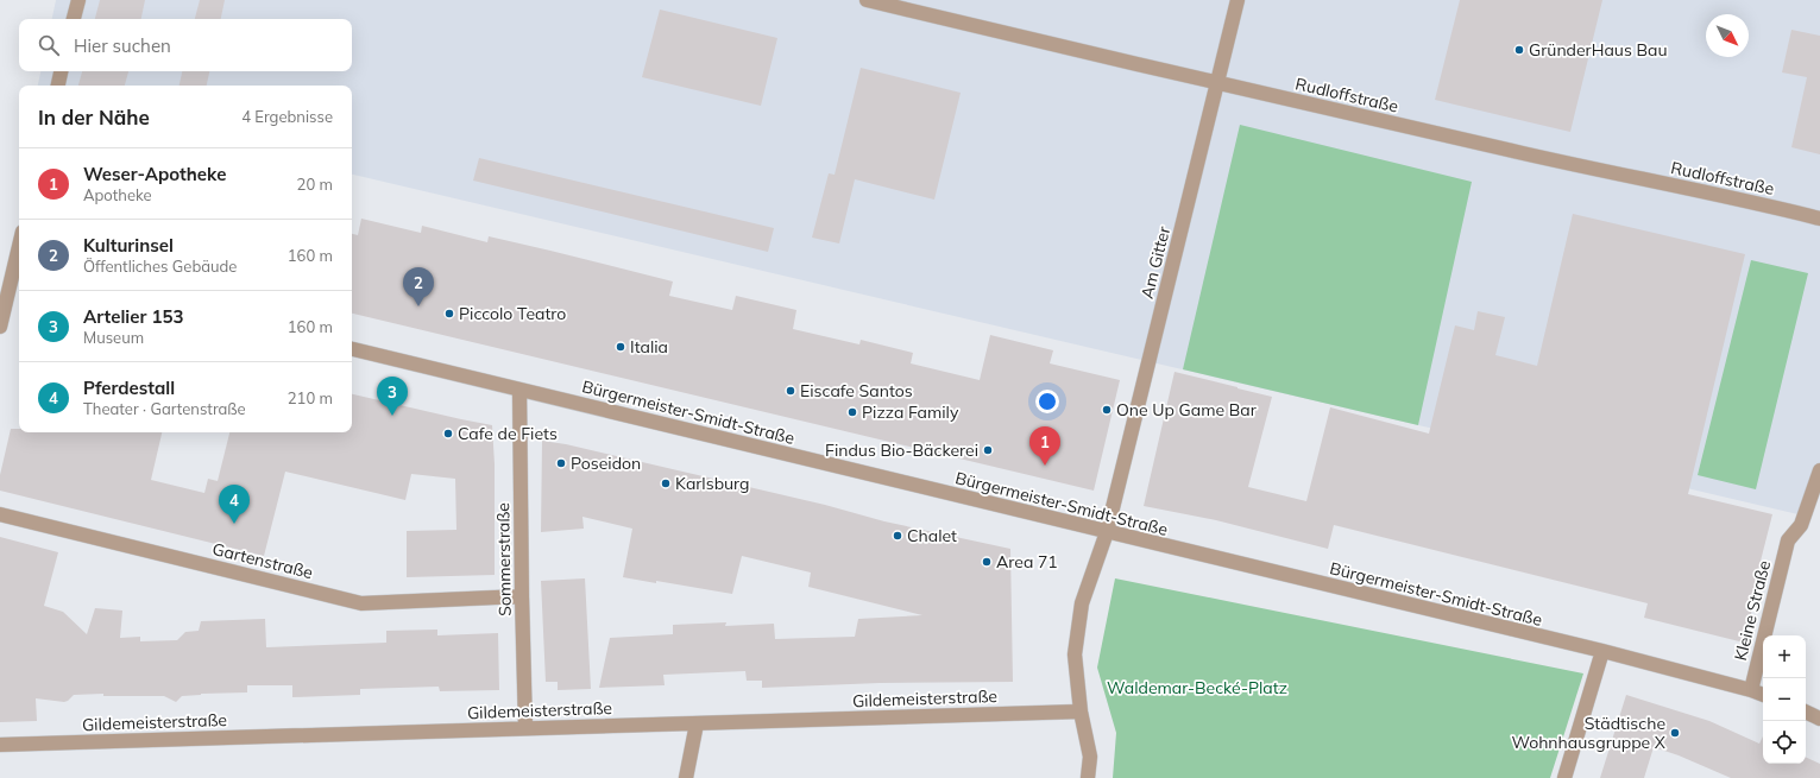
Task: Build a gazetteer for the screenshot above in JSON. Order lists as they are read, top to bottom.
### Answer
{
  "streets": {
    "street": [
      "Rudloffstraße",
      "Am Gitter",
      "Bürgermeister-Smidt-Straße",
      "Sommerstraße",
      "Gartenstraße",
      "Kleine Straße",
      "Gildemeisterstraße"
    ]
  },
  "crossings": [
    ["Rudloffstraße", "Am Gitter"],
    ["Am Gitter", "Bürgermeister-Smidt-Straße"],
    ["Bürgermeister-Smidt-Straße", "Sommerstraße"],
    ["Bürgermeister-Smidt-Straße", "Kleine Straße"],
    ["Sommerstraße", "Gartenstraße"],
    ["Sommerstraße", "Gildemeisterstraße"]
  ],
  "parks": ["Waldemar-Becké-Platz"],
  "places": [
    "GründerHaus Bau",
    "Piccolo Teatro",
    "Italia",
    "Eiscafe Santos",
    "One Up Game Bar",
    "Pizza Family",
    "Cafe de Fiets",
    "Findus Bio-Bäckerei",
    "Poseidon",
    "Karlsburg",
    "Chalet",
    "Area 71",
    "Städtische Wohnhausgruppe X"
  ],
  "north": "bottom right",
  "page": {
    "search": "Hier suchen",
    "heading": ["In der Nähe", "4 Ergebnisse"],
    "list": [
      {
        "mark": "1",
        "name": "Weser-Apotheke",
        "note": "Apotheke",
        "value": "20 m"
      },
      {
        "mark": "2",
        "name": "Kulturinsel",
        "note": "Öffentliches Gebäude",
        "value": "160 m"
      },
      {
        "mark": "3",
        "name": "Artelier 153",
        "note": "Museum",
        "value": "160 m"
      },
      {
        "mark": "4",
        "name": "Pferdestall",
        "note": "Theater · Gartenstraße",
        "value": "210 m"
      }
    ],
    "pins": [
      "2",
      "3",
      "1",
      "4"
    ],
    "map_buttons": ["+", "−"]
  }
}
